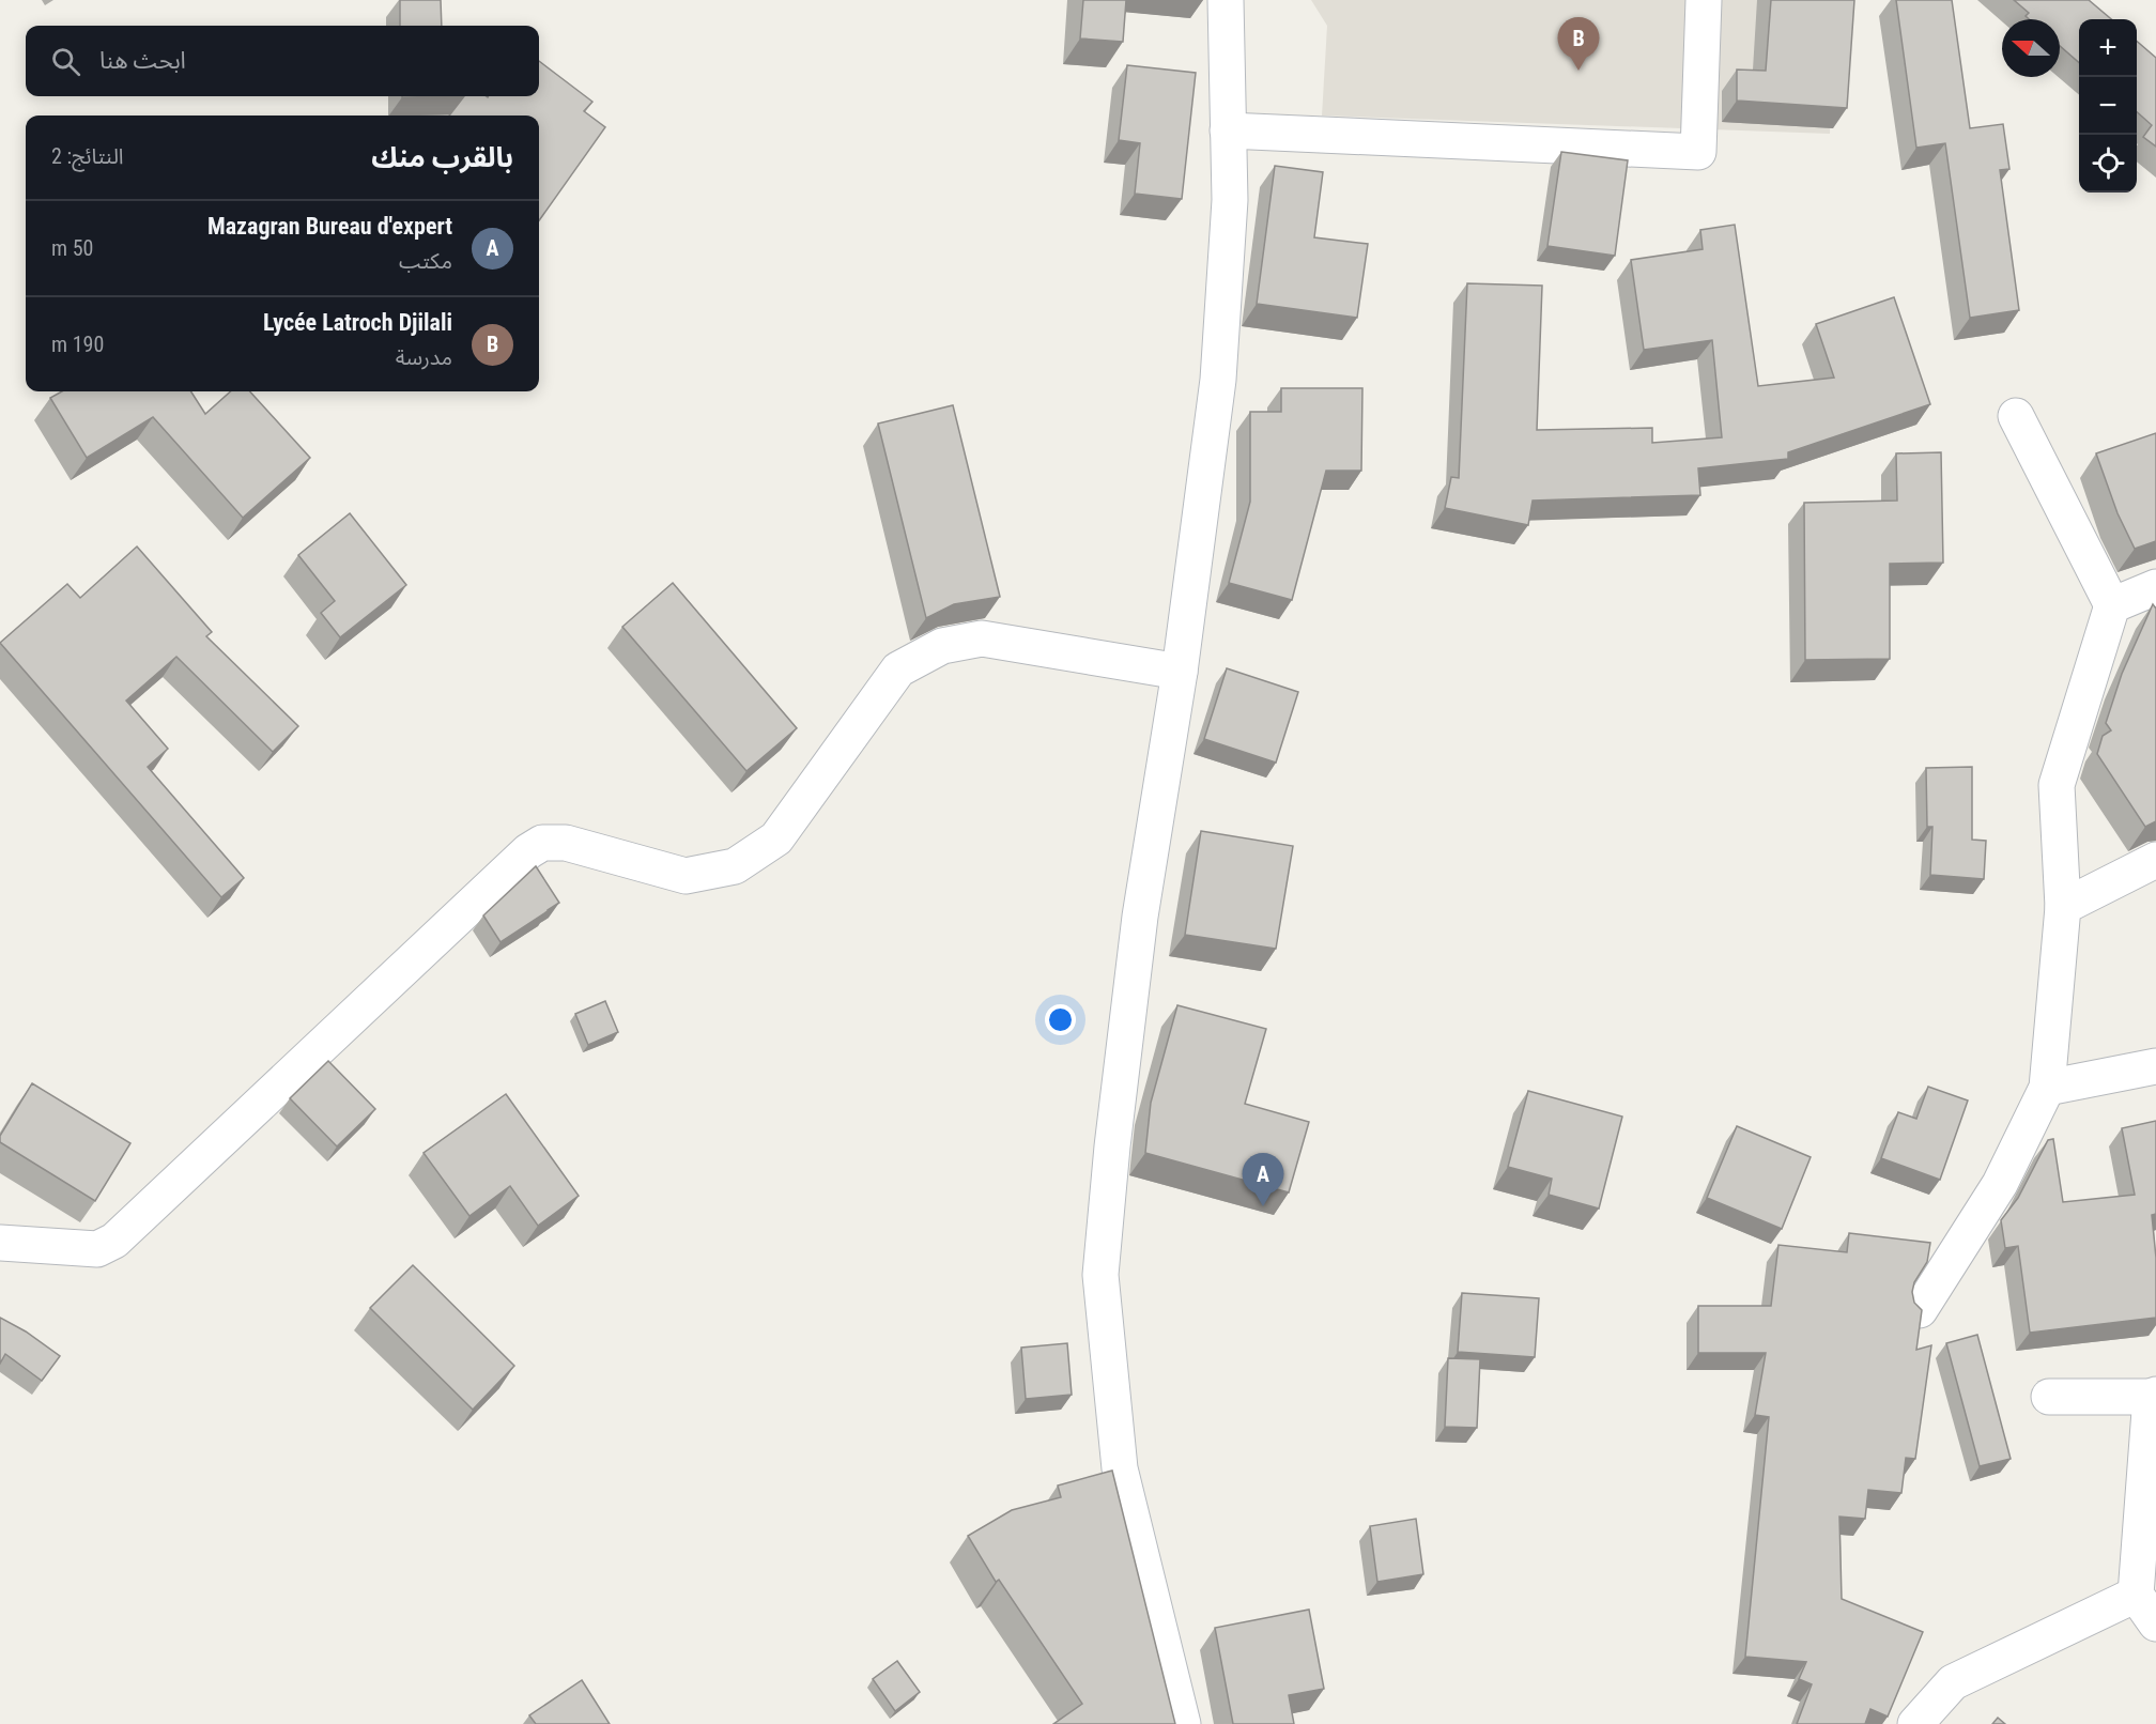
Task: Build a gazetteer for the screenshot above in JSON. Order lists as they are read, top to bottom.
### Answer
{
  "north": "left",
  "page": {
    "pins": ["B", "A"],
    "map_buttons": ["+", "−"],
    "search": "ابحث هنا",
    "heading": ["بالقرب منك", "النتائج: 2"],
    "list": [
      {
        "mark": "A",
        "name": "Mazagran Bureau d'expert",
        "note": "مكتب",
        "value": "50 m"
      },
      {
        "mark": "B",
        "name": "Lycée Latroch Djilali",
        "note": "مدرسة",
        "value": "190 m"
      }
    ]
  }
}
